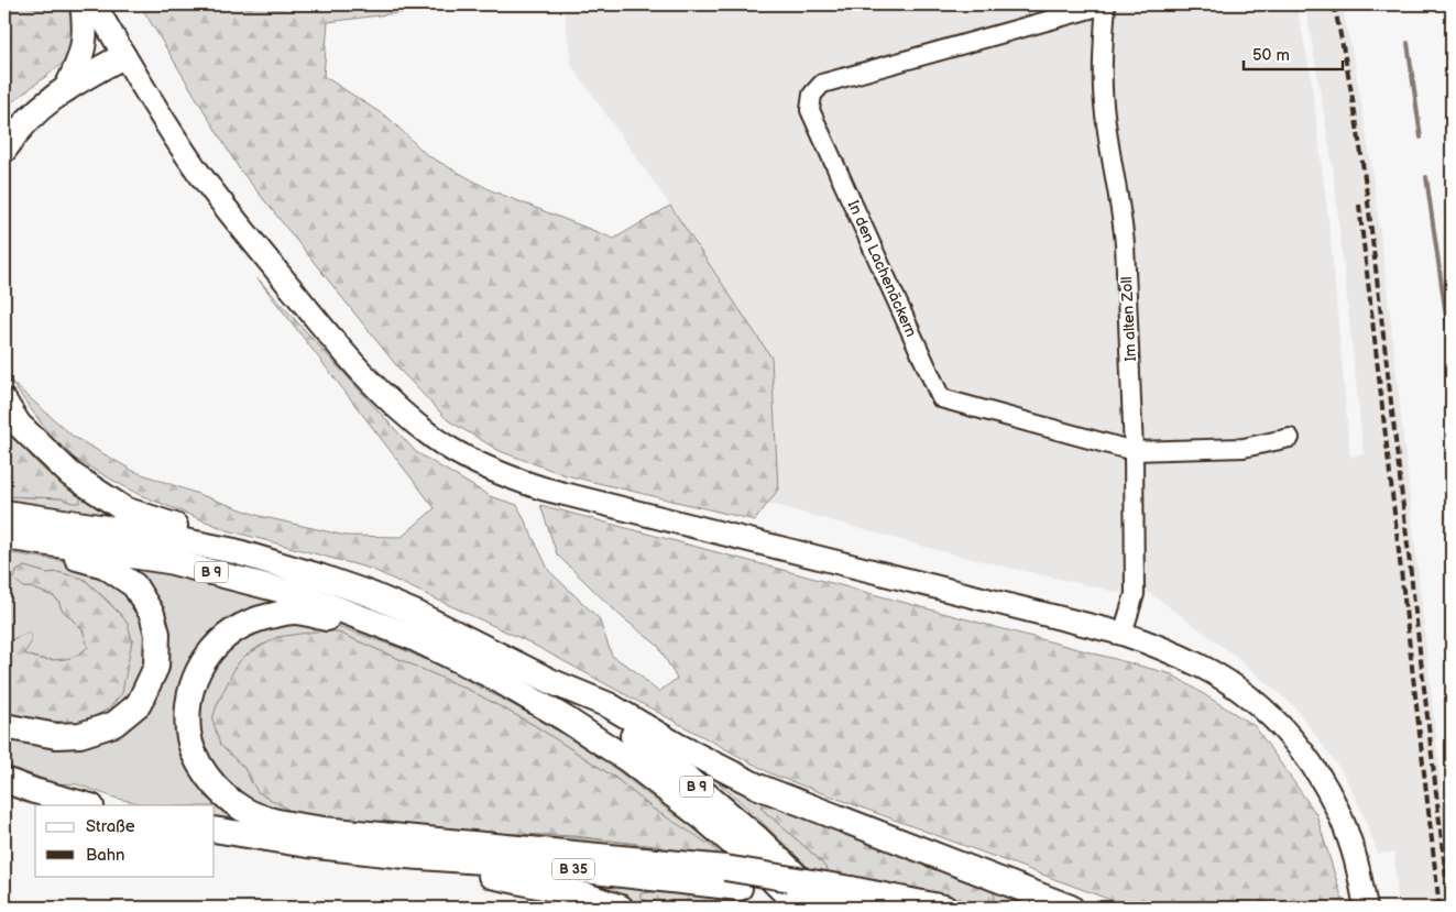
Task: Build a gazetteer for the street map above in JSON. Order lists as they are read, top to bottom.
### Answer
{
  "streets": {
    "highway": ["B 9", "B 35"],
    "street": ["In den Lachenäckern", "Im alten Zoll"]
  },
  "crossings": [
    ["In den Lachenäckern", "Im alten Zoll"]
  ],
  "legend": ["Straße", "Bahn"],
  "scale_bar": "50 m"
}
